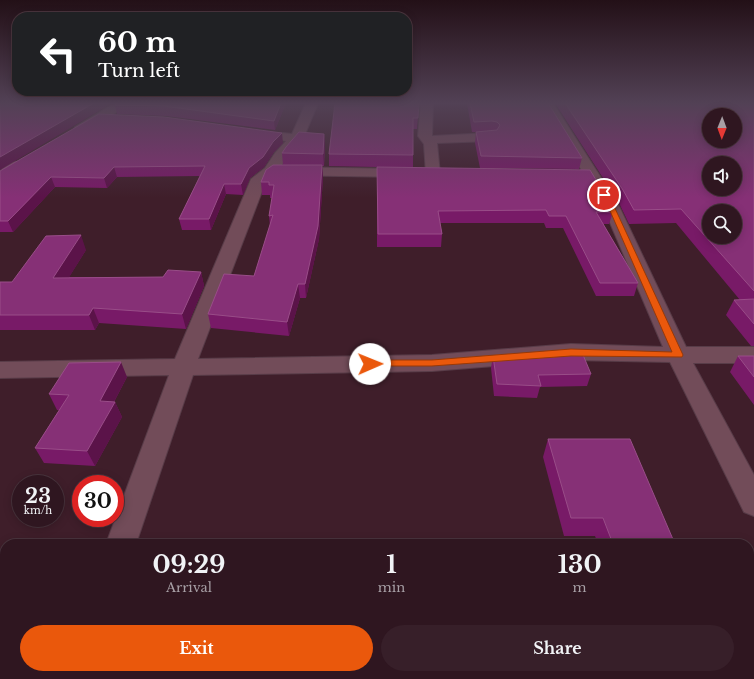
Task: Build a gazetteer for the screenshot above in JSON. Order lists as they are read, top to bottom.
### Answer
{
  "north": "bottom",
  "page": {
    "turn": ["60 m", "Turn left"],
    "speed": "23 km/h",
    "limit": "30",
    "eta": [
      "09:29",
      "Arrival",
      "1",
      "min",
      "130",
      "m"
    ],
    "buttons": ["Exit", "Share"]
  }
}
